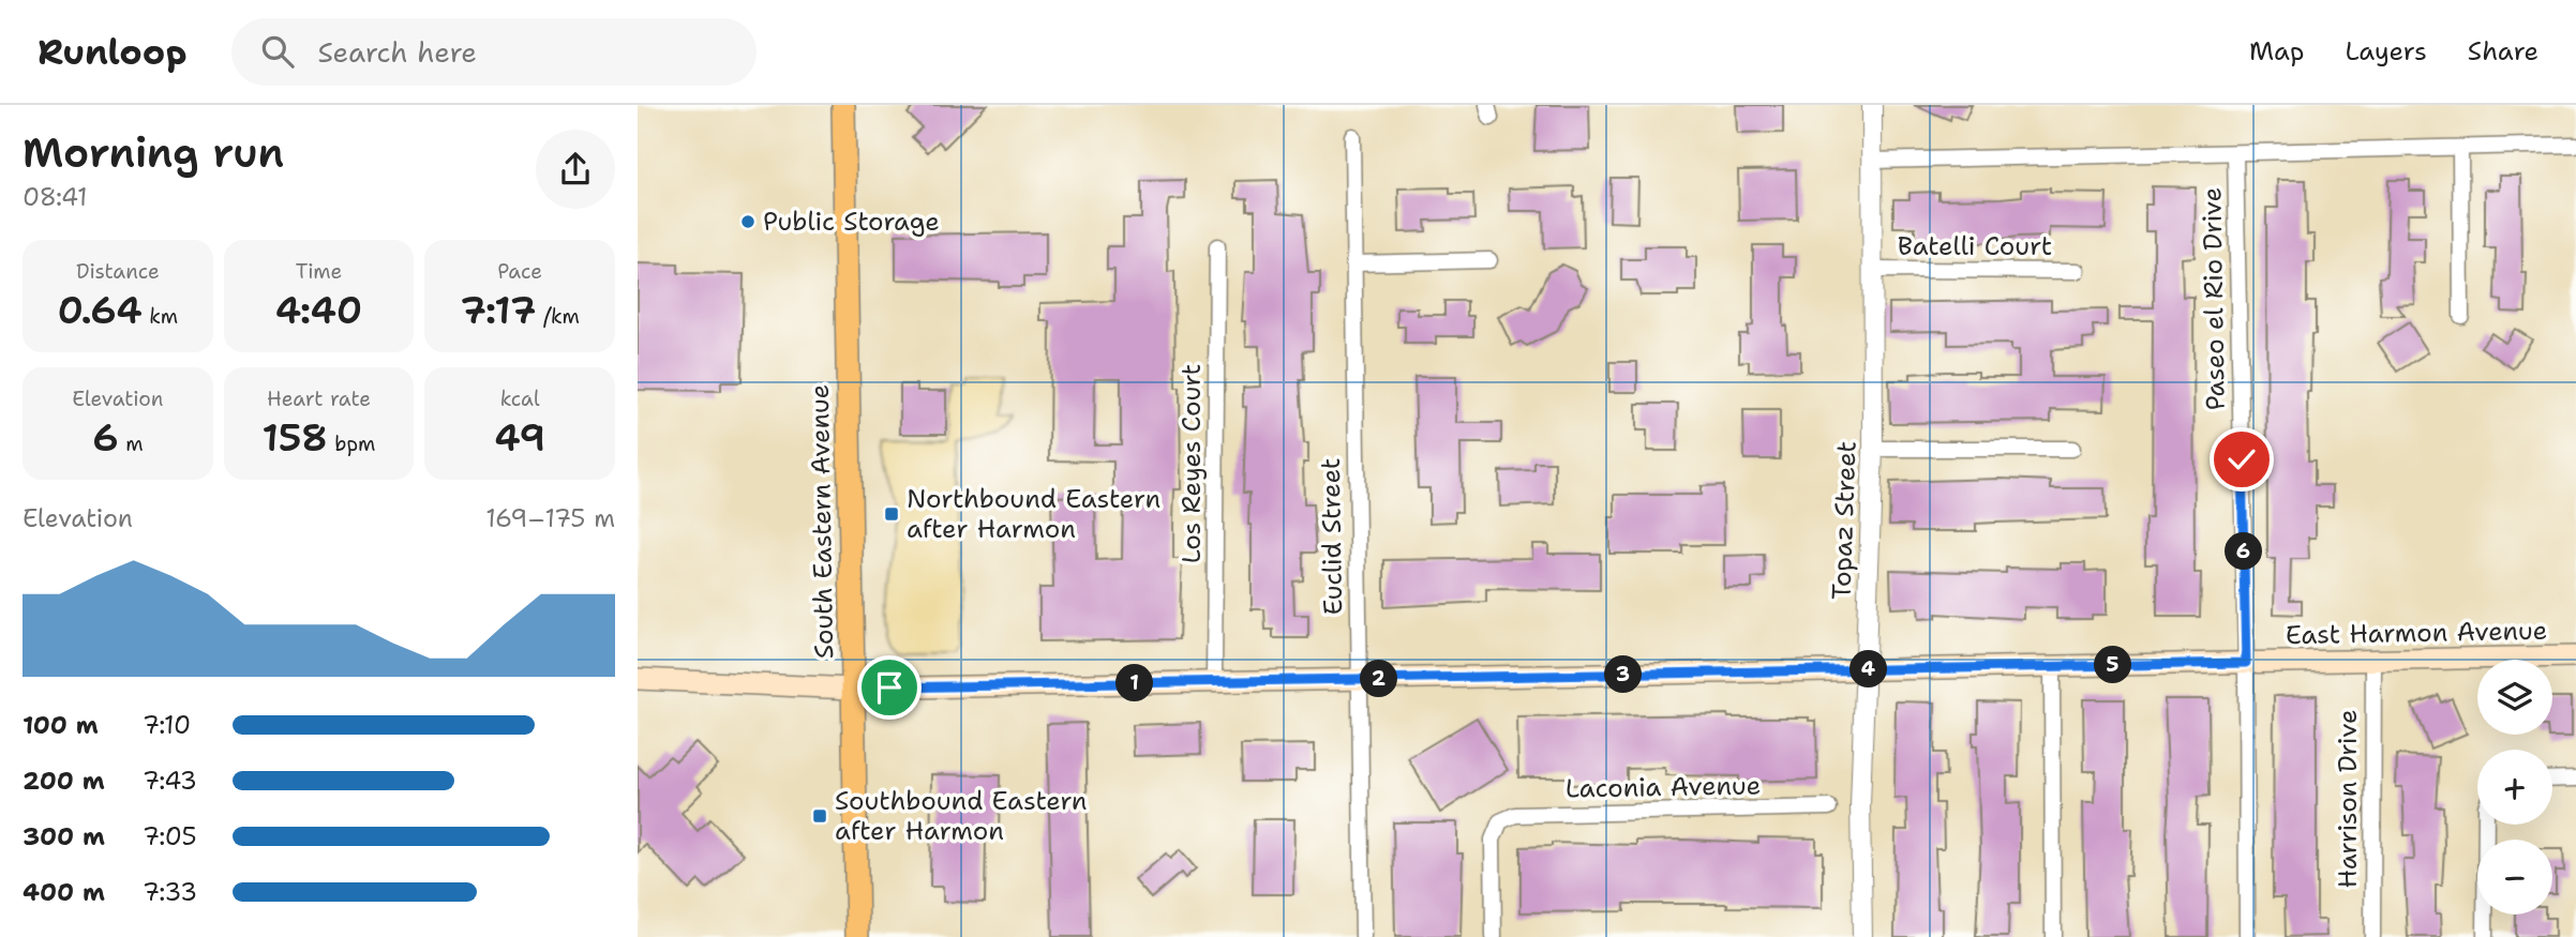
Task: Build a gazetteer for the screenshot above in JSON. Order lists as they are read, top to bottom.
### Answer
{
  "streets": {
    "main road": ["South Eastern Avenue", "East Harmon Avenue"],
    "street": [
      "Batelli Court",
      "Paseo el Rio Drive",
      "Los Reyes Court",
      "Topaz Street",
      "Euclid Street",
      "Laconia Avenue",
      "Harrison Drive"
    ]
  },
  "crossings": [
    ["Batelli Court", "Topaz Street"],
    ["Paseo el Rio Drive", "East Harmon Avenue"],
    ["Los Reyes Court", "East Harmon Avenue"],
    ["Topaz Street", "East Harmon Avenue"],
    ["South Eastern Avenue", "East Harmon Avenue"],
    ["Euclid Street", "East Harmon Avenue"],
    ["East Harmon Avenue", "Harrison Drive"]
  ],
  "places": {
    "other": ["Public Storage"],
    "transit": ["Northbound Eastern after Harmon", "Southbound Eastern after Harmon"]
  },
  "page": {
    "header": "Runloop",
    "search": "Search here",
    "nav": ["Map", "Layers", "Share"],
    "heading": ["Morning run", "08:41"],
    "stats": [
      ["Distance", "0.64 km"],
      ["Time", "4:40"],
      ["Pace", "7:17 /km"],
      ["Elevation", "6 m"],
      ["Heart rate", "158 bpm"],
      ["kcal", "49"]
    ],
    "chart": ["Elevation", "169–175 m"],
    "pins": [
      "6",
      "5",
      "4",
      "3",
      "2",
      "1"
    ],
    "map_buttons": ["+", "−"],
    "list": [
      {
        "name": "100 m",
        "note": "7:10"
      },
      {
        "name": "200 m",
        "note": "7:43"
      },
      {
        "name": "300 m",
        "note": "7:05"
      },
      {
        "name": "400 m",
        "note": "7:33"
      }
    ]
  }
}
